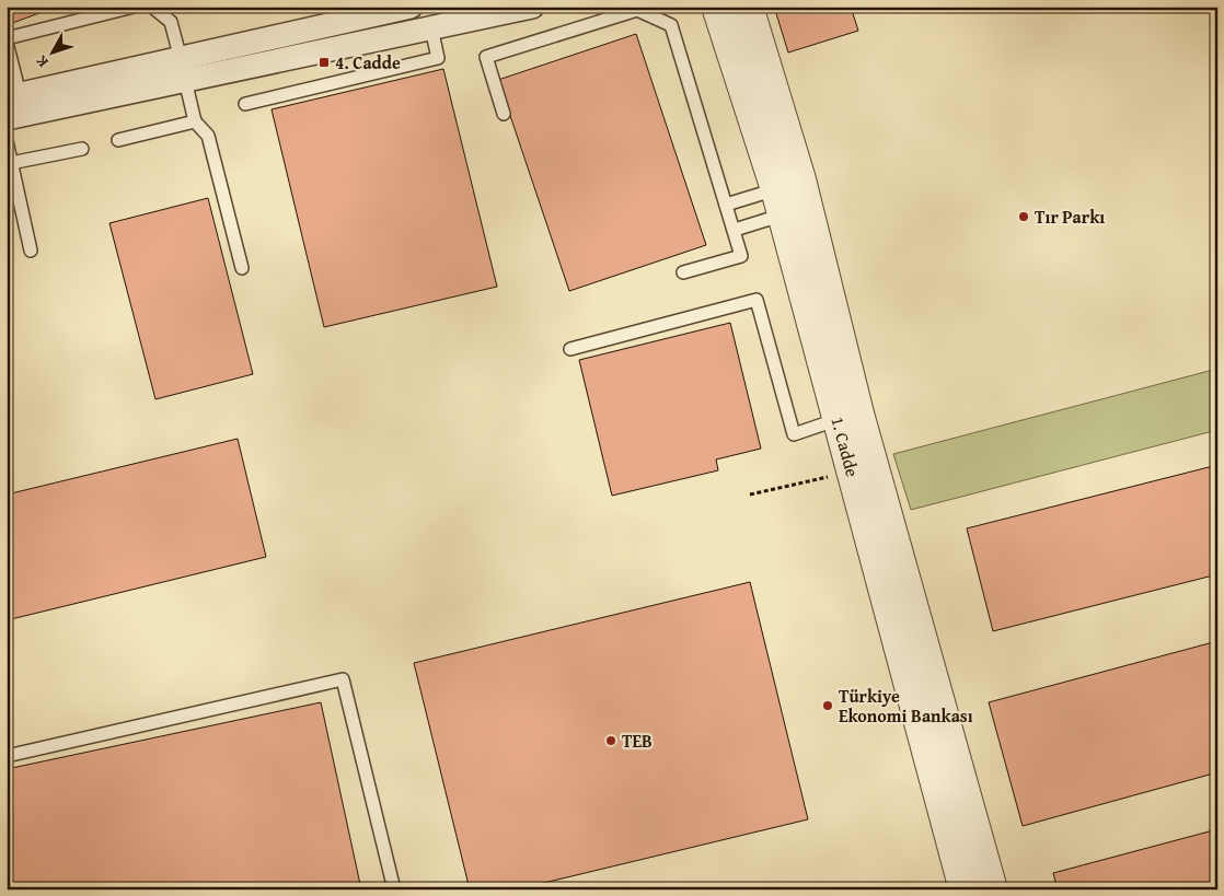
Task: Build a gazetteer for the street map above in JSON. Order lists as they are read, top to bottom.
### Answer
{
  "streets": {
    "street": ["1. Cadde"]
  },
  "places": {
    "transit": ["4. Cadde"],
    "other": ["Tır Parkı", "Türkiye Ekonomi Bankası", "TEB"]
  },
  "north": "bottom left"
}
